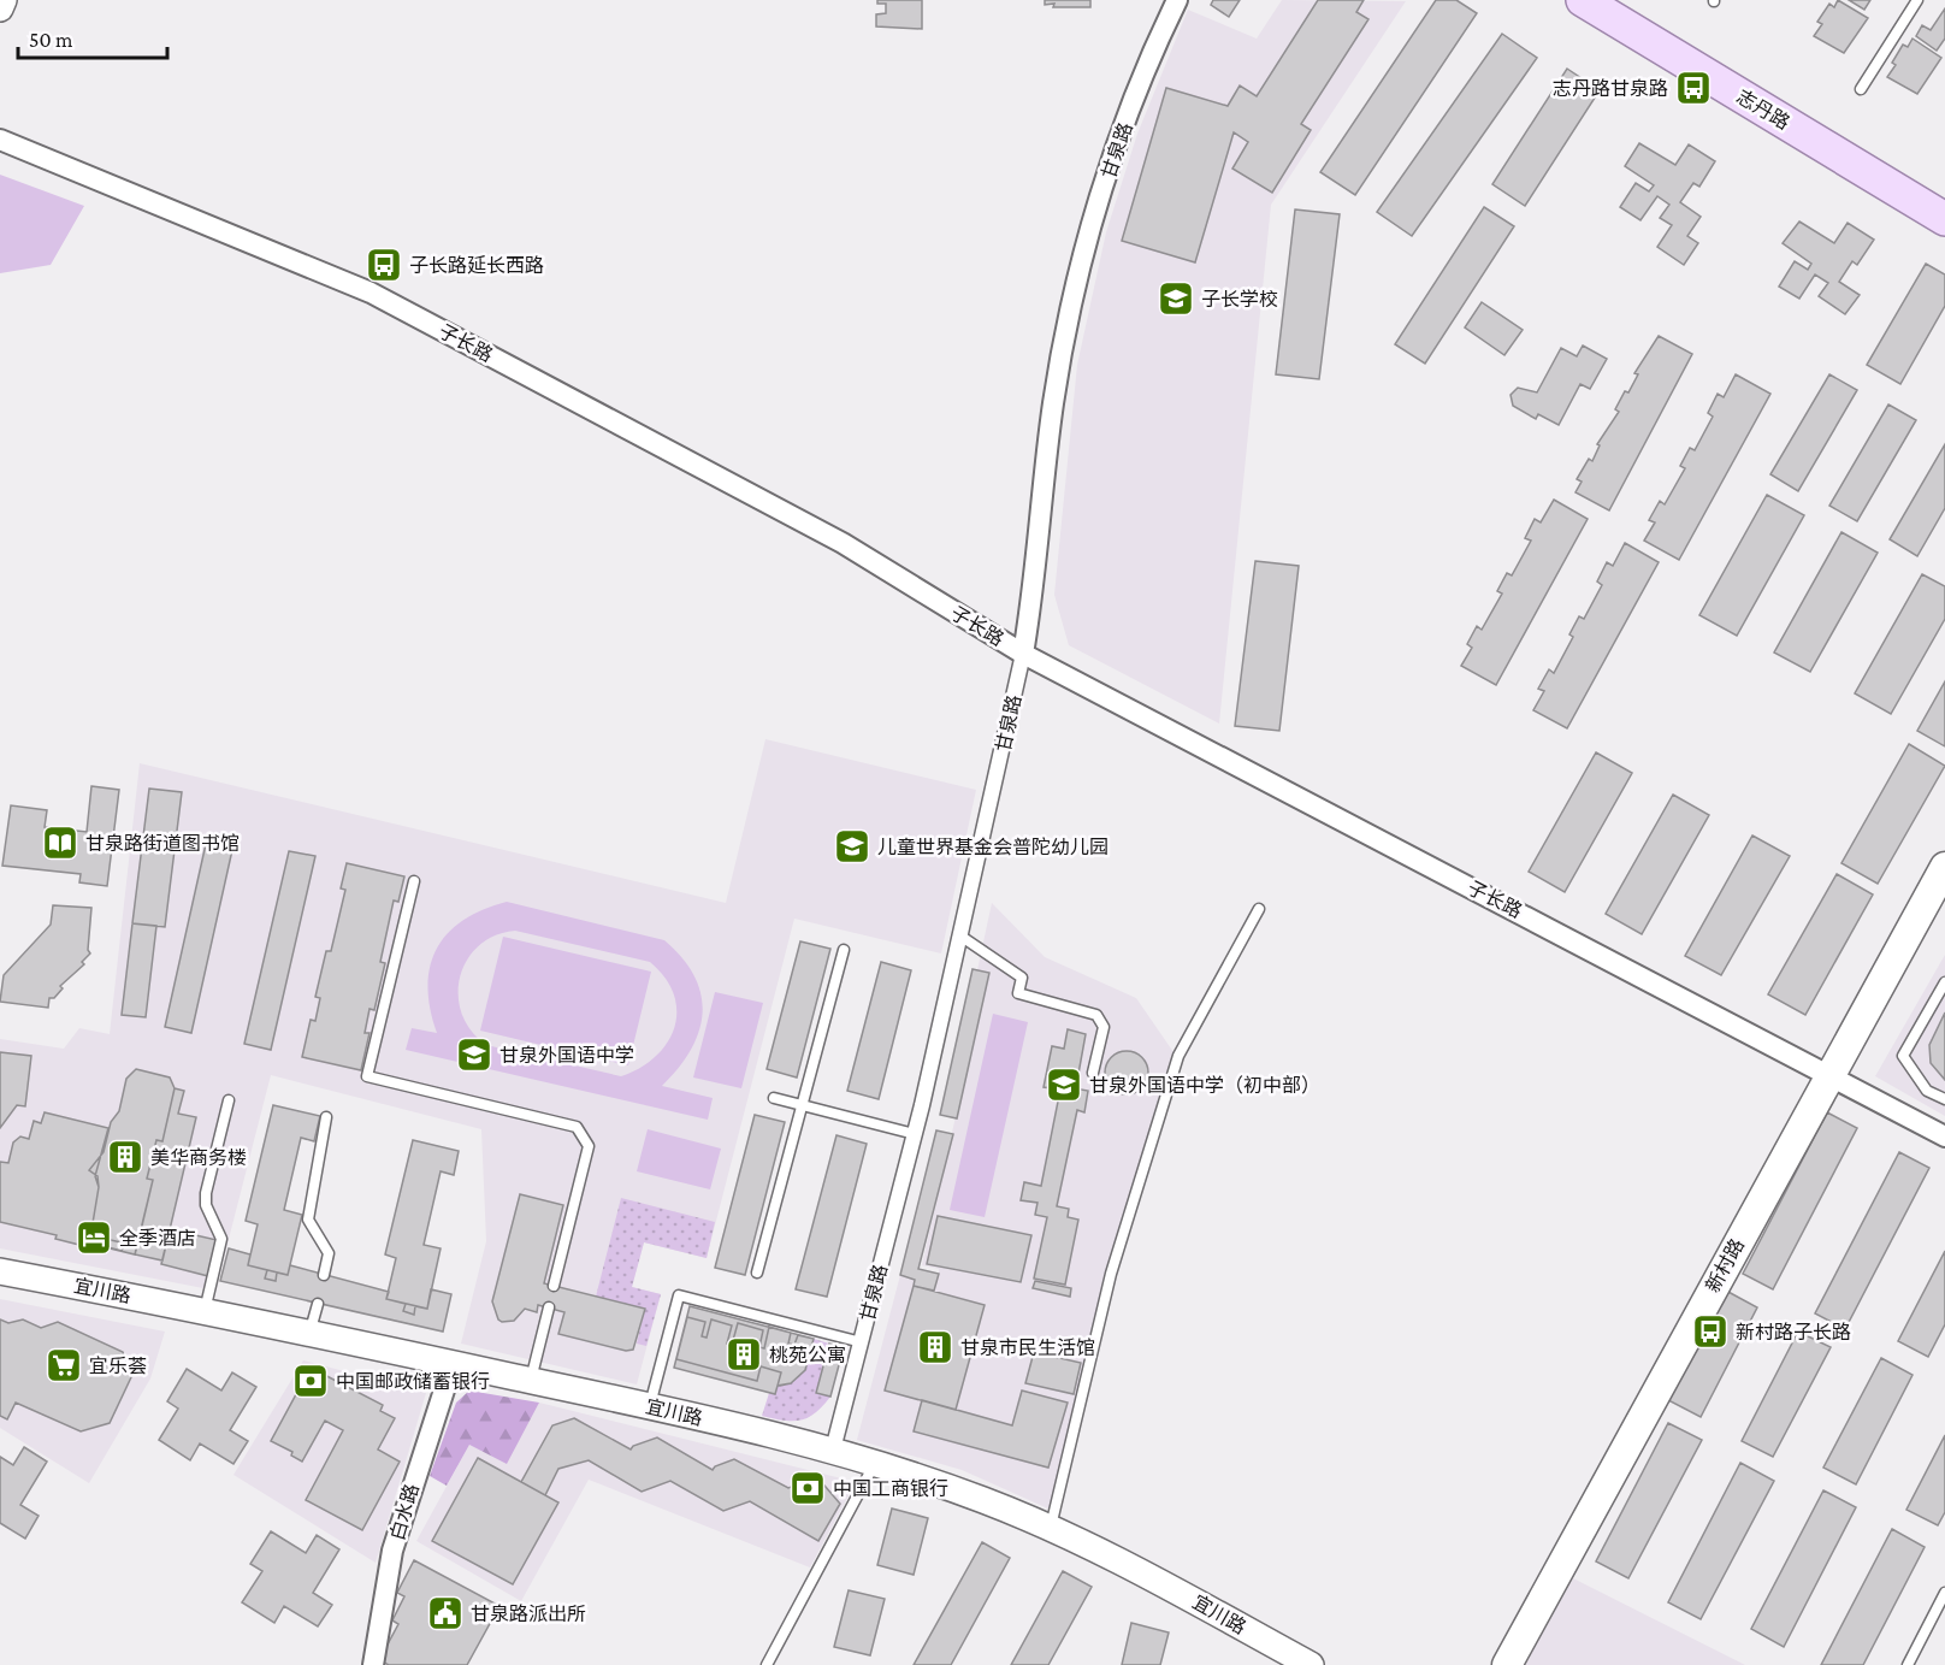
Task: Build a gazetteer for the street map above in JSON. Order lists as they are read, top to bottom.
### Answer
{
  "streets": {
    "main road": ["志丹路", "新村路"],
    "street": [
      "甘泉路",
      "子长路",
      "宜川路",
      "白水路"
    ]
  },
  "crossings": [
    ["甘泉路", "子长路"],
    ["甘泉路", "宜川路"],
    ["子长路", "新村路"],
    ["宜川路", "白水路"]
  ],
  "places": {
    "bus stop": ["志丹路甘泉路", "子长路延长西路", "新村路子长路"],
    "school or university": [
      "子长学校",
      "儿童世界基金会普陀幼儿园",
      "甘泉外国语中学",
      "甘泉外国语中学（初中部）"
    ],
    "library": ["甘泉路街道图书馆"],
    "building": ["美华商务楼", "甘泉市民生活馆", "桃苑公寓"],
    "hotel": ["全季酒店"],
    "supermarket": ["宜乐荟"],
    "bank": ["中国邮政储蓄银行", "中国工商银行"],
    "public building": ["甘泉路派出所"]
  },
  "scale_bar": "50 m"
}
